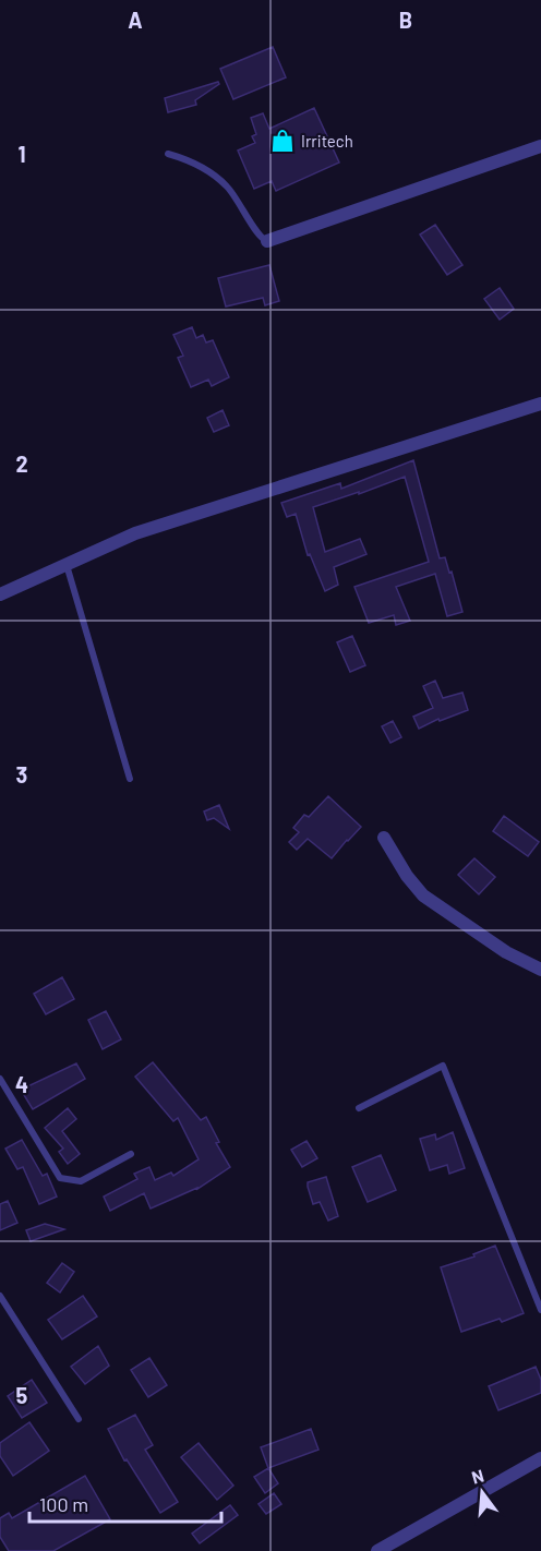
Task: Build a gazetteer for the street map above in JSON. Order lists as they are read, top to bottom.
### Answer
{
  "places": {
    "shop": ["Irritech"]
  },
  "scale_bar": "100 m",
  "north": "top",
  "grid": {
    "columns": ["A", "B"],
    "rows": [
      "1",
      "2",
      "3",
      "4",
      "5"
    ]
  }
}
